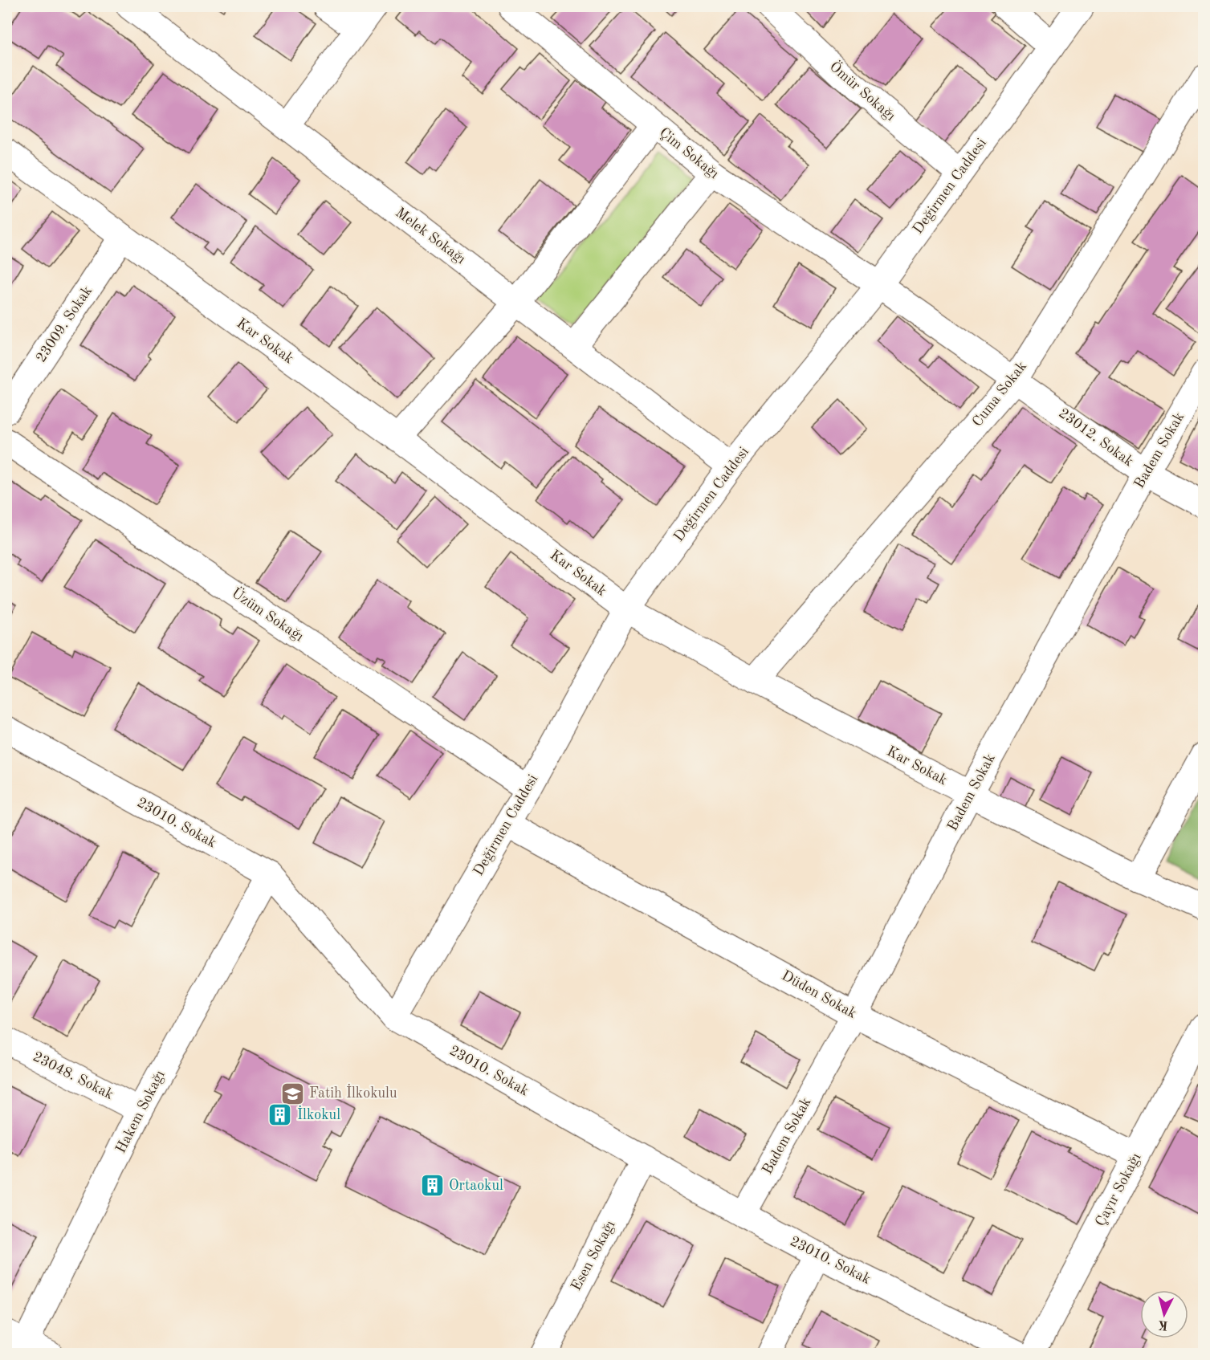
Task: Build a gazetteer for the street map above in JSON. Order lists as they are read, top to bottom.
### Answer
{
  "streets": {
    "street": [
      "Ömür Sokağı",
      "Çim Sokağı",
      "Değirmen Caddesi",
      "Melek Sokağı",
      "23009. Sokak",
      "Kar Sokak",
      "Cuma Sokak",
      "23012. Sokak",
      "Badem Sokak",
      "Üzüm Sokağı",
      "23010. Sokak",
      "Düden Sokak",
      "23048. Sokak",
      "Hakem Sokağı",
      "Çayır Sokağı",
      "Esen Sokağı"
    ]
  },
  "crossings": [
    ["Ömür Sokağı", "Değirmen Caddesi"],
    ["Çim Sokağı", "Değirmen Caddesi"],
    ["Çim Sokağı", "Cuma Sokak"],
    ["Çim Sokağı", "23012. Sokak"],
    ["Değirmen Caddesi", "Melek Sokağı"],
    ["Değirmen Caddesi", "Kar Sokak"],
    ["Değirmen Caddesi", "Üzüm Sokağı"],
    ["Değirmen Caddesi", "23010. Sokak"],
    ["Değirmen Caddesi", "Düden Sokak"],
    ["23009. Sokak", "Kar Sokak"],
    ["Kar Sokak", "Cuma Sokak"],
    ["Kar Sokak", "Badem Sokak"],
    ["Cuma Sokak", "23012. Sokak"],
    ["23012. Sokak", "Badem Sokak"],
    ["Badem Sokak", "23010. Sokak"],
    ["Badem Sokak", "Düden Sokak"],
    ["23010. Sokak", "Hakem Sokağı"],
    ["23010. Sokak", "Esen Sokağı"],
    ["Düden Sokak", "Çayır Sokağı"],
    ["23048. Sokak", "Hakem Sokağı"]
  ],
  "places": {
    "school or university": ["Fatih İlkokulu"],
    "building": ["İlkokul", "Ortaokul"]
  },
  "north": "bottom"
}
